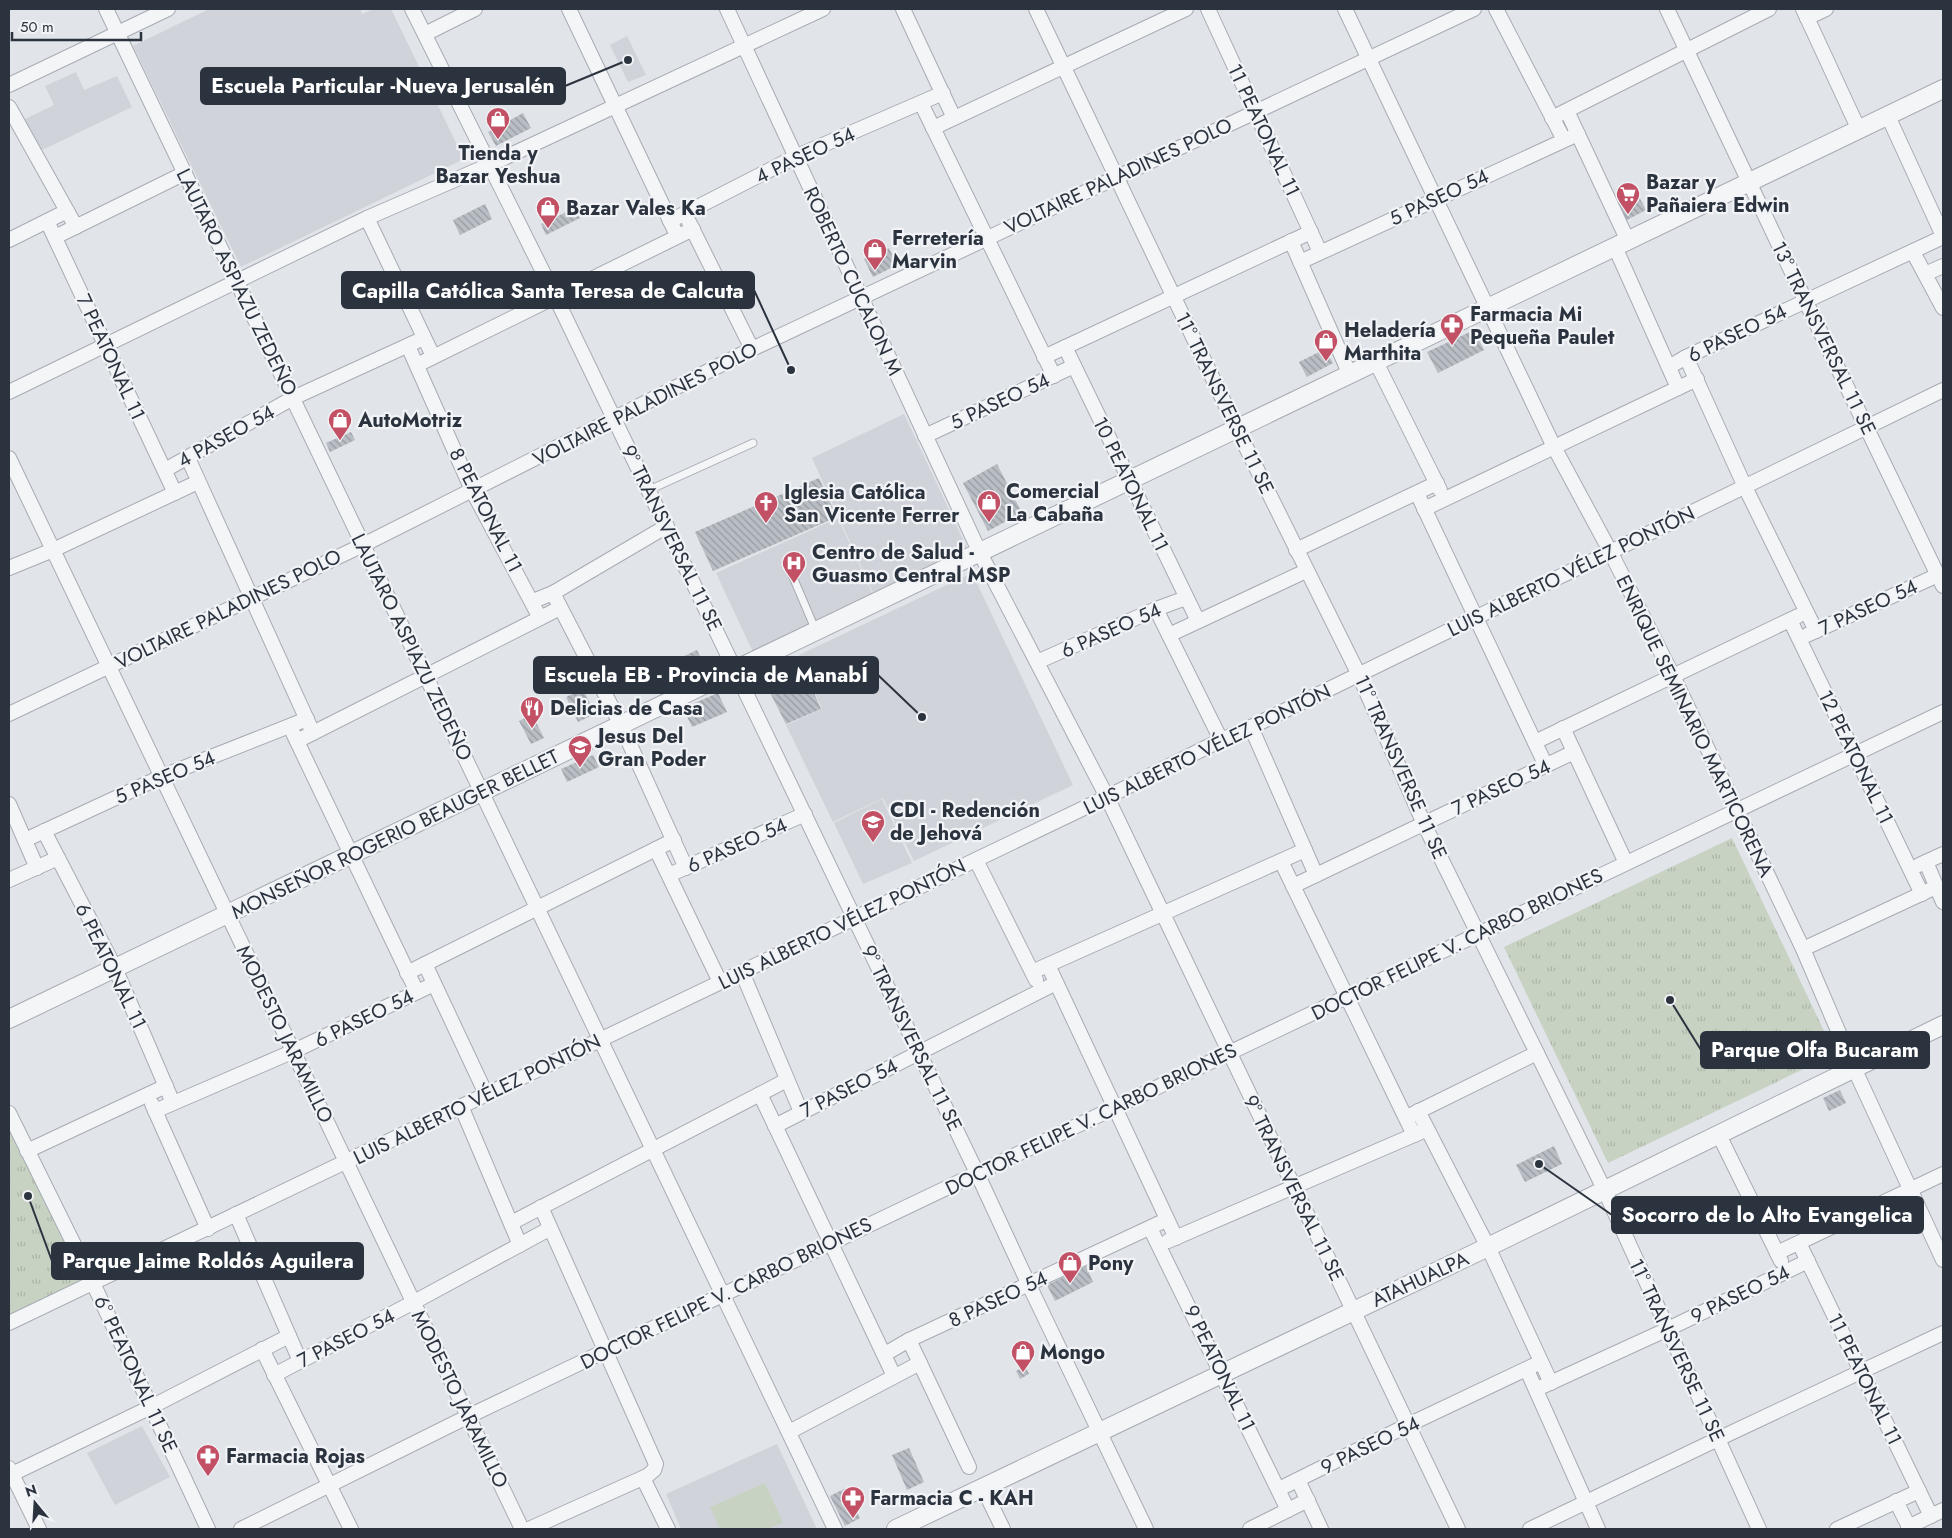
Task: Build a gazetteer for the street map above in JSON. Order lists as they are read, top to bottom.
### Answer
{
  "streets": {
    "street": [
      "11 PEATONAL 11",
      "4 PASEO 54",
      "VOLTAIRE PALADINES POLO",
      "5 PASEO 54",
      "ROBERTO CUCALON M",
      "LAUTARO ASPIAZU ZEDEÑO",
      "6 PASEO 54",
      "13° TRANSVERSAL 11 SE",
      "7 PEATONAL 11",
      "11° TRANSVERSE 11 SE",
      "10 PEATONAL 11",
      "8 PEATONAL 11",
      "9° TRANSVERSAL 11 SE",
      "LUIS ALBERTO VÉLEZ PONTÓN",
      "7 PASEO 54",
      "ENRIQUE SEMINARIO MARTICORENA",
      "12 PEATONAL 11",
      "MONSEÑOR ROGERIO BEAUGER BELLET",
      "DOCTOR FELIPE V. CARBO BRIONES",
      "6 PEATONAL 11",
      "MODESTO JARAMILLO",
      "ATAHUALPA",
      "9 PASEO 54",
      "8 PASEO 54",
      "9 PEATONAL 11",
      "6° PEATONAL 11 SE"
    ]
  },
  "crossings": [
    ["11 PEATONAL 11", "VOLTAIRE PALADINES POLO"],
    ["11 PEATONAL 11", "5 PASEO 54"],
    ["11 PEATONAL 11", "9 PASEO 54"],
    ["4 PASEO 54", "ROBERTO CUCALON M"],
    ["4 PASEO 54", "LAUTARO ASPIAZU ZEDEÑO"],
    ["4 PASEO 54", "7 PEATONAL 11"],
    ["4 PASEO 54", "8 PEATONAL 11"],
    ["4 PASEO 54", "MODESTO JARAMILLO"],
    ["VOLTAIRE PALADINES POLO", "ROBERTO CUCALON M"],
    ["VOLTAIRE PALADINES POLO", "LAUTARO ASPIAZU ZEDEÑO"],
    ["VOLTAIRE PALADINES POLO", "11° TRANSVERSE 11 SE"],
    ["VOLTAIRE PALADINES POLO", "8 PEATONAL 11"],
    ["VOLTAIRE PALADINES POLO", "9° TRANSVERSAL 11 SE"],
    ["VOLTAIRE PALADINES POLO", "ENRIQUE SEMINARIO MARTICORENA"],
    ["VOLTAIRE PALADINES POLO", "MODESTO JARAMILLO"],
    ["5 PASEO 54", "ROBERTO CUCALON M"],
    ["5 PASEO 54", "11° TRANSVERSE 11 SE"],
    ["5 PASEO 54", "10 PEATONAL 11"],
    ["5 PASEO 54", "ENRIQUE SEMINARIO MARTICORENA"],
    ["5 PASEO 54", "6 PEATONAL 11"],
    ["5 PASEO 54", "MODESTO JARAMILLO"],
    ["ROBERTO CUCALON M", "9° TRANSVERSAL 11 SE"],
    ["ROBERTO CUCALON M", "MONSEÑOR ROGERIO BEAUGER BELLET"],
    ["LAUTARO ASPIAZU ZEDEÑO", "6 PASEO 54"],
    ["LAUTARO ASPIAZU ZEDEÑO", "LUIS ALBERTO VÉLEZ PONTÓN"],
    ["LAUTARO ASPIAZU ZEDEÑO", "7 PASEO 54"],
    ["LAUTARO ASPIAZU ZEDEÑO", "MONSEÑOR ROGERIO BEAUGER BELLET"],
    ["LAUTARO ASPIAZU ZEDEÑO", "DOCTOR FELIPE V. CARBO BRIONES"],
    ["6 PASEO 54", "13° TRANSVERSAL 11 SE"],
    ["6 PASEO 54", "11° TRANSVERSE 11 SE"],
    ["6 PASEO 54", "10 PEATONAL 11"],
    ["6 PASEO 54", "9° TRANSVERSAL 11 SE"],
    ["6 PASEO 54", "ENRIQUE SEMINARIO MARTICORENA"],
    ["6 PASEO 54", "6 PEATONAL 11"],
    ["6 PASEO 54", "MODESTO JARAMILLO"],
    ["13° TRANSVERSAL 11 SE", "LUIS ALBERTO VÉLEZ PONTÓN"],
    ["13° TRANSVERSAL 11 SE", "7 PASEO 54"],
    ["13° TRANSVERSAL 11 SE", "MONSEÑOR ROGERIO BEAUGER BELLET"],
    ["11° TRANSVERSE 11 SE", "LUIS ALBERTO VÉLEZ PONTÓN"],
    ["11° TRANSVERSE 11 SE", "7 PASEO 54"],
    ["11° TRANSVERSE 11 SE", "MONSEÑOR ROGERIO BEAUGER BELLET"],
    ["11° TRANSVERSE 11 SE", "DOCTOR FELIPE V. CARBO BRIONES"],
    ["11° TRANSVERSE 11 SE", "ATAHUALPA"],
    ["11° TRANSVERSE 11 SE", "9 PASEO 54"],
    ["10 PEATONAL 11", "MONSEÑOR ROGERIO BEAUGER BELLET"],
    ["9° TRANSVERSAL 11 SE", "LUIS ALBERTO VÉLEZ PONTÓN"],
    ["9° TRANSVERSAL 11 SE", "7 PASEO 54"],
    ["9° TRANSVERSAL 11 SE", "MONSEÑOR ROGERIO BEAUGER BELLET"],
    ["9° TRANSVERSAL 11 SE", "DOCTOR FELIPE V. CARBO BRIONES"],
    ["9° TRANSVERSAL 11 SE", "ATAHUALPA"],
    ["9° TRANSVERSAL 11 SE", "9 PASEO 54"],
    ["9° TRANSVERSAL 11 SE", "8 PASEO 54"],
    ["LUIS ALBERTO VÉLEZ PONTÓN", "ENRIQUE SEMINARIO MARTICORENA"],
    ["LUIS ALBERTO VÉLEZ PONTÓN", "MODESTO JARAMILLO"],
    ["LUIS ALBERTO VÉLEZ PONTÓN", "6° PEATONAL 11 SE"],
    ["7 PASEO 54", "ENRIQUE SEMINARIO MARTICORENA"],
    ["7 PASEO 54", "12 PEATONAL 11"],
    ["7 PASEO 54", "MODESTO JARAMILLO"],
    ["7 PASEO 54", "6° PEATONAL 11 SE"],
    ["ENRIQUE SEMINARIO MARTICORENA", "MONSEÑOR ROGERIO BEAUGER BELLET"],
    ["ENRIQUE SEMINARIO MARTICORENA", "DOCTOR FELIPE V. CARBO BRIONES"],
    ["ENRIQUE SEMINARIO MARTICORENA", "ATAHUALPA"],
    ["ENRIQUE SEMINARIO MARTICORENA", "9 PASEO 54"],
    ["12 PEATONAL 11", "DOCTOR FELIPE V. CARBO BRIONES"],
    ["MONSEÑOR ROGERIO BEAUGER BELLET", "6 PEATONAL 11"],
    ["MONSEÑOR ROGERIO BEAUGER BELLET", "MODESTO JARAMILLO"],
    ["DOCTOR FELIPE V. CARBO BRIONES", "MODESTO JARAMILLO"],
    ["ATAHUALPA", "9 PEATONAL 11"],
    ["9 PASEO 54", "9 PEATONAL 11"],
    ["8 PASEO 54", "9 PEATONAL 11"]
  ],
  "places": {
    "other": [
      "Escuela Particular -Nueva Jerusalén",
      "Capilla Católica Santa Teresa de Calcuta",
      "Escuela EB - Provincia de ManabÍ",
      "Parque Olfa Bucaram",
      "Socorro de lo Alto Evangelica",
      "Parque Jaime Roldós Aguilera"
    ],
    "shop": [
      "Tienda y Bazar Yeshua",
      "Bazar Vales Ka",
      "Ferretería Marvin",
      "Heladería Marthita",
      "AutoMotriz",
      "Comercial La Cabaña",
      "Pony",
      "Mongo"
    ],
    "supermarket": ["Bazar y Pañaiera Edwin"],
    "pharmacy": ["Farmacia Mi Pequeña Paulet", "Farmacia Rojas", "Farmacia C - KAH"],
    "church": ["Iglesia Católica San Vicente Ferrer"],
    "hospital": ["Centro de Salud - Guasmo Central MSP"],
    "restaurant": ["Delicias de Casa"],
    "school or university": ["Jesus Del Gran Poder", "CDI - Redención de Jehová"]
  },
  "scale_bar": "50 m",
  "north": "top"
}
